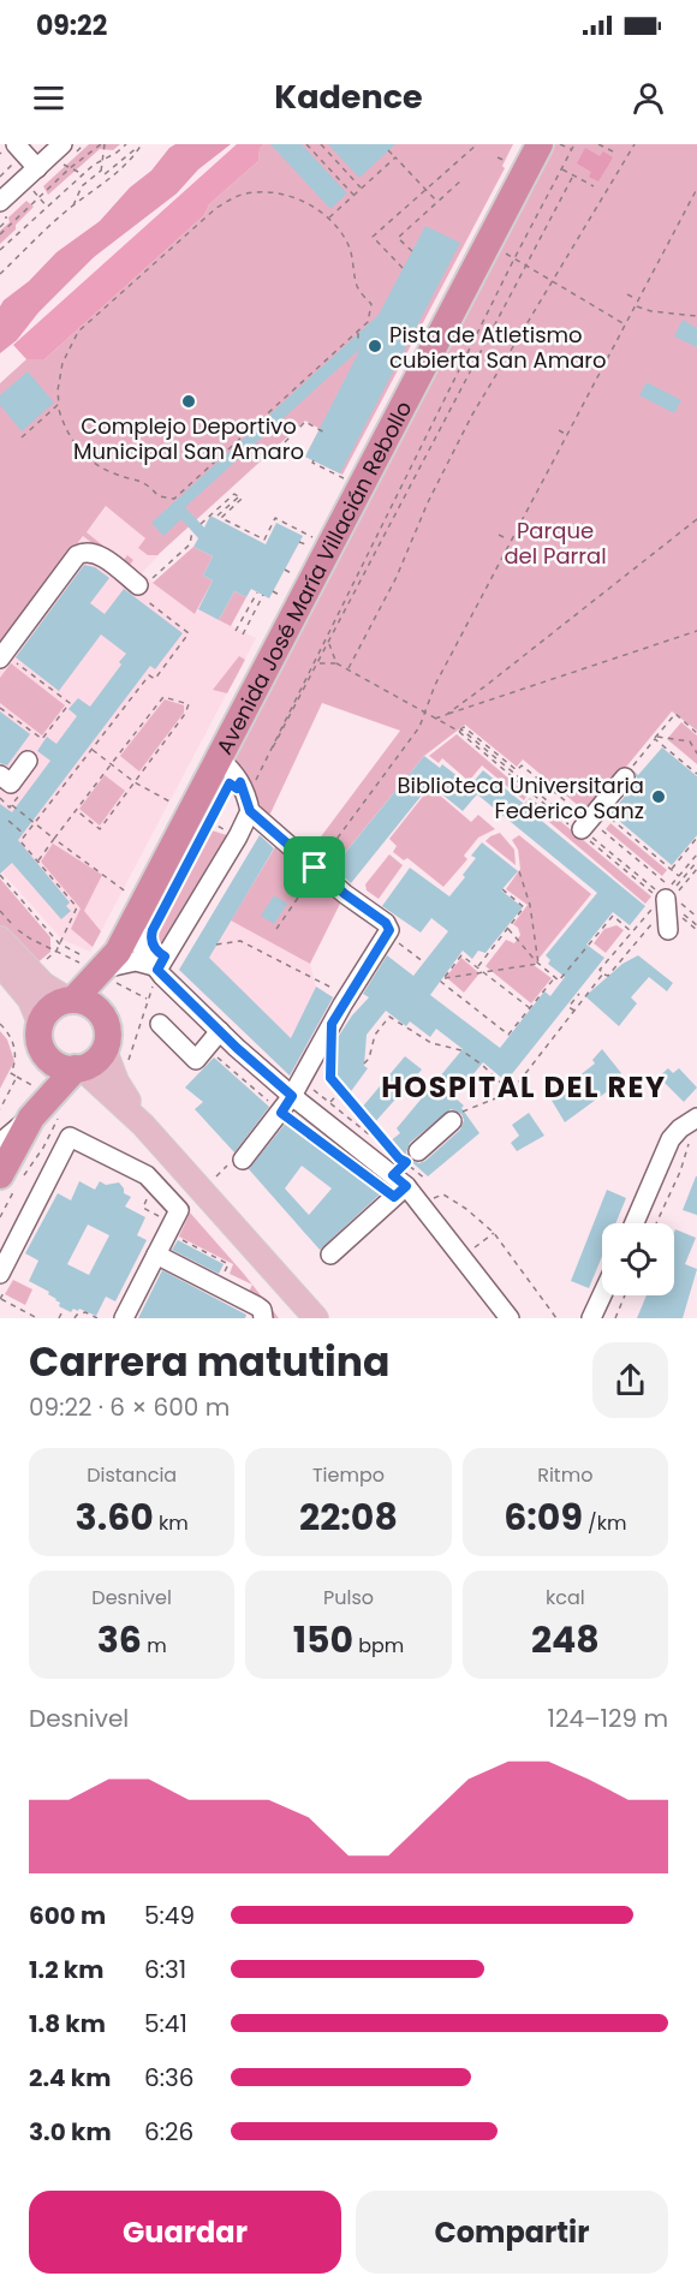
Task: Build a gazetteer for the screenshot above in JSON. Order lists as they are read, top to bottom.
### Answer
{
  "streets": {
    "highway": ["Avenida José María Villacián Rebollo"]
  },
  "districts": ["HOSPITAL DEL REY"],
  "parks": ["Parque del Parral"],
  "places": ["Pista de Atletismo cubierta San Amaro", "Complejo Deportivo Municipal San Amaro", "Biblioteca Universitaria Federico Sanz"],
  "page": {
    "status": "09:22",
    "header": "Kadence",
    "heading": ["Carrera matutina", "09:22 · 6 × 600 m"],
    "stats": [
      ["Distancia", "3.60 km"],
      ["Tiempo", "22:08"],
      ["Ritmo", "6:09 /km"],
      ["Desnivel", "36 m"],
      ["Pulso", "150 bpm"],
      ["kcal", "248"]
    ],
    "chart": ["Desnivel", "124–129 m"],
    "list": [
      {
        "name": "600 m",
        "note": "5:49"
      },
      {
        "name": "1.2 km",
        "note": "6:31"
      },
      {
        "name": "1.8 km",
        "note": "5:41"
      },
      {
        "name": "2.4 km",
        "note": "6:36"
      },
      {
        "name": "3.0 km",
        "note": "6:26"
      }
    ],
    "buttons": ["Guardar", "Compartir"]
  }
}
